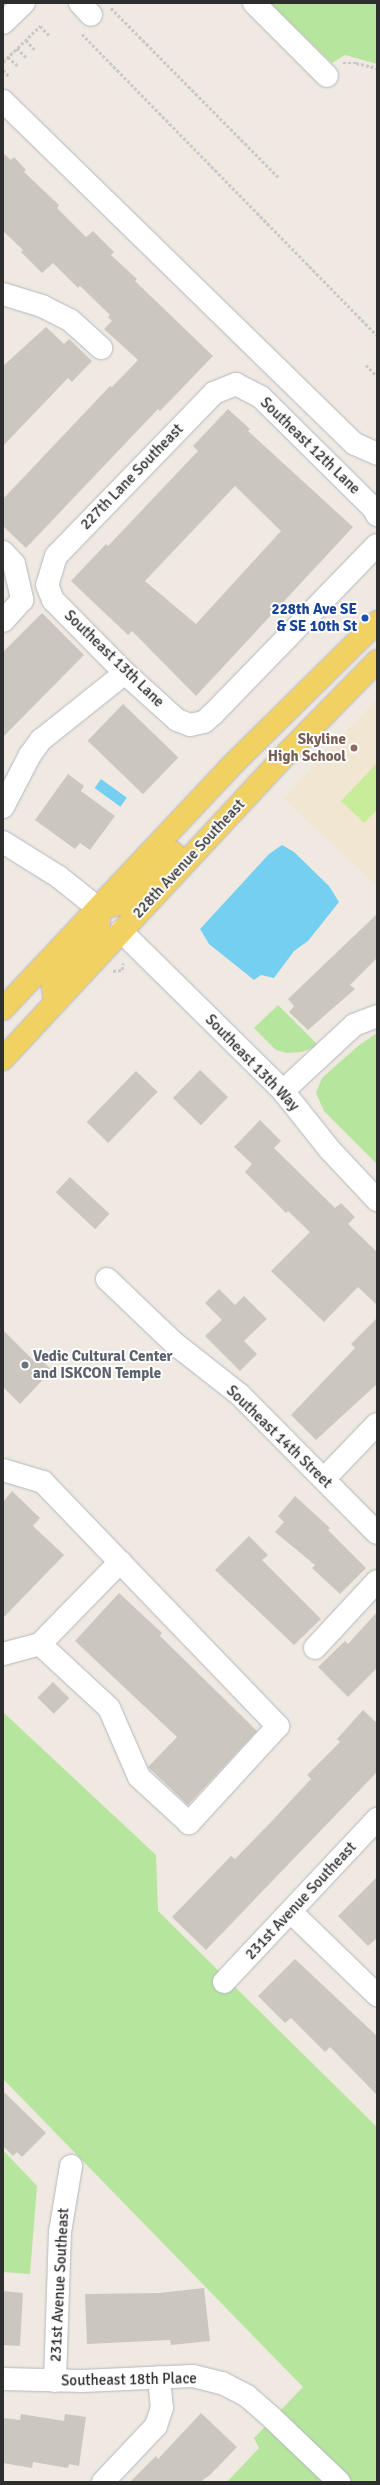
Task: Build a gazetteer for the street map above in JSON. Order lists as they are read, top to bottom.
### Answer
{
  "streets": {
    "main road": ["228th Avenue Southeast"],
    "street": [
      "Southeast 12th Lane",
      "227th Lane Southeast",
      "Southeast 13th Lane",
      "Southeast 13th Way",
      "Southeast 14th Street",
      "231st Avenue Southeast",
      "Southeast 18th Place"
    ]
  },
  "crossings": [
    ["Southeast 12th Lane", "227th Lane Southeast"],
    ["227th Lane Southeast", "Southeast 13th Lane"],
    ["228th Avenue Southeast", "Southeast 13th Way"],
    ["231st Avenue Southeast", "Southeast 18th Place"]
  ],
  "places": ["228th Ave SE & SE 10th St", "Skyline High School", "Vedic Cultural Center and ISKCON Temple"]
}
